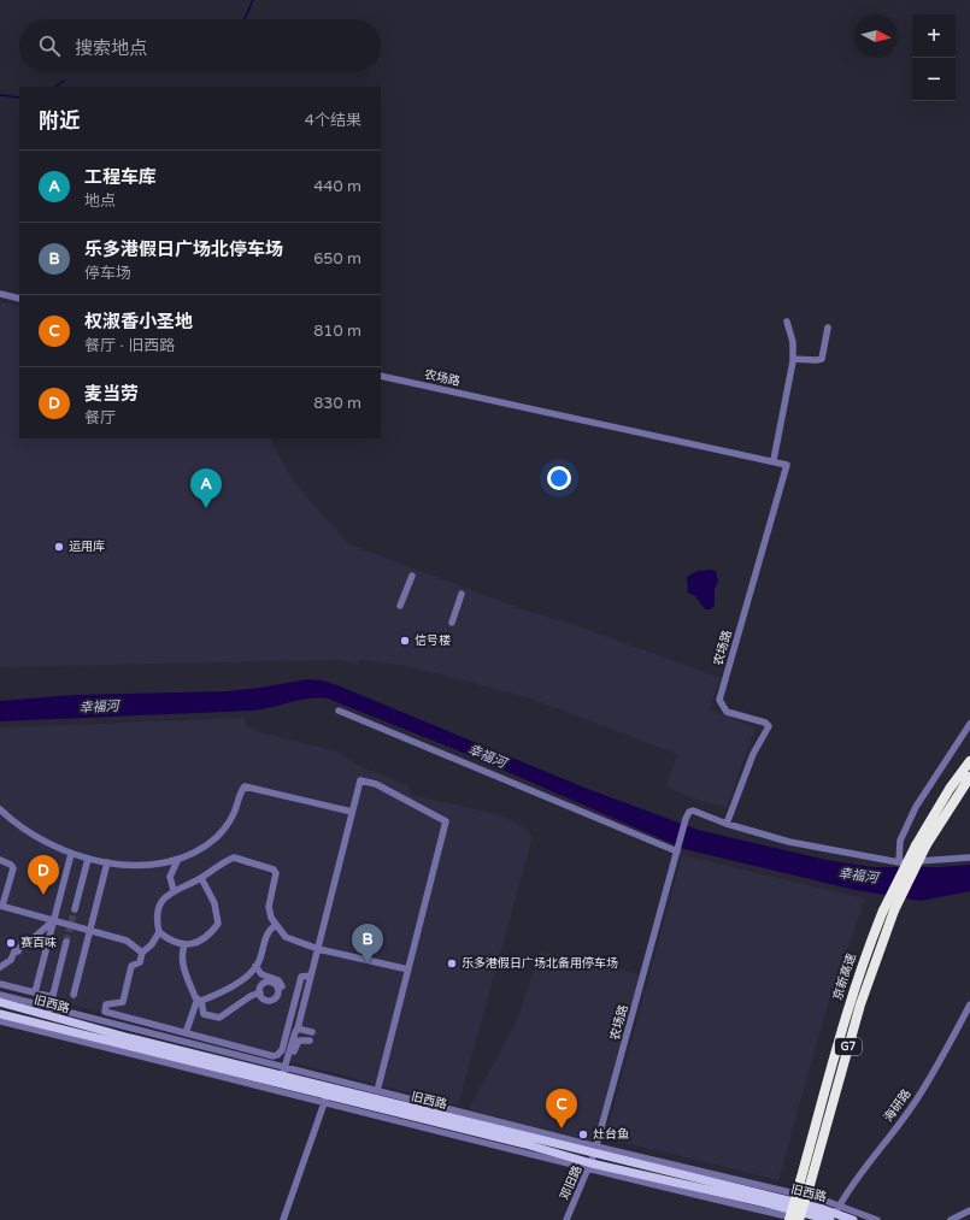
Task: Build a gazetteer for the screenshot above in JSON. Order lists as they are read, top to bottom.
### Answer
{
  "streets": {
    "highway": ["京新高速", "G7"],
    "main road": ["旧西路"],
    "street": ["农场路", "海研路", "邓旧路"]
  },
  "crossings": [
    ["农场路", "旧西路"],
    ["农场路", "邓旧路"],
    ["旧西路", "海研路"],
    ["旧西路", "邓旧路"]
  ],
  "water": ["幸福河"],
  "places": [
    "运用库",
    "信号楼",
    "赛百味",
    "乐多港假日广场北备用停车场",
    "灶台鱼"
  ],
  "north": "right",
  "page": {
    "map_buttons": ["+", "−"],
    "search": "搜索地点",
    "heading": ["附近", "4个结果"],
    "list": [
      {
        "mark": "A",
        "name": "工程车库",
        "note": "地点",
        "value": "440 m"
      },
      {
        "mark": "B",
        "name": "乐多港假日广场北停车场",
        "note": "停车场",
        "value": "650 m"
      },
      {
        "mark": "C",
        "name": "权淑香小圣地",
        "note": "餐厅 · 旧西路",
        "value": "810 m"
      },
      {
        "mark": "D",
        "name": "麦当劳",
        "note": "餐厅",
        "value": "830 m"
      }
    ],
    "pins": [
      "A",
      "D",
      "B",
      "C"
    ]
  }
}
